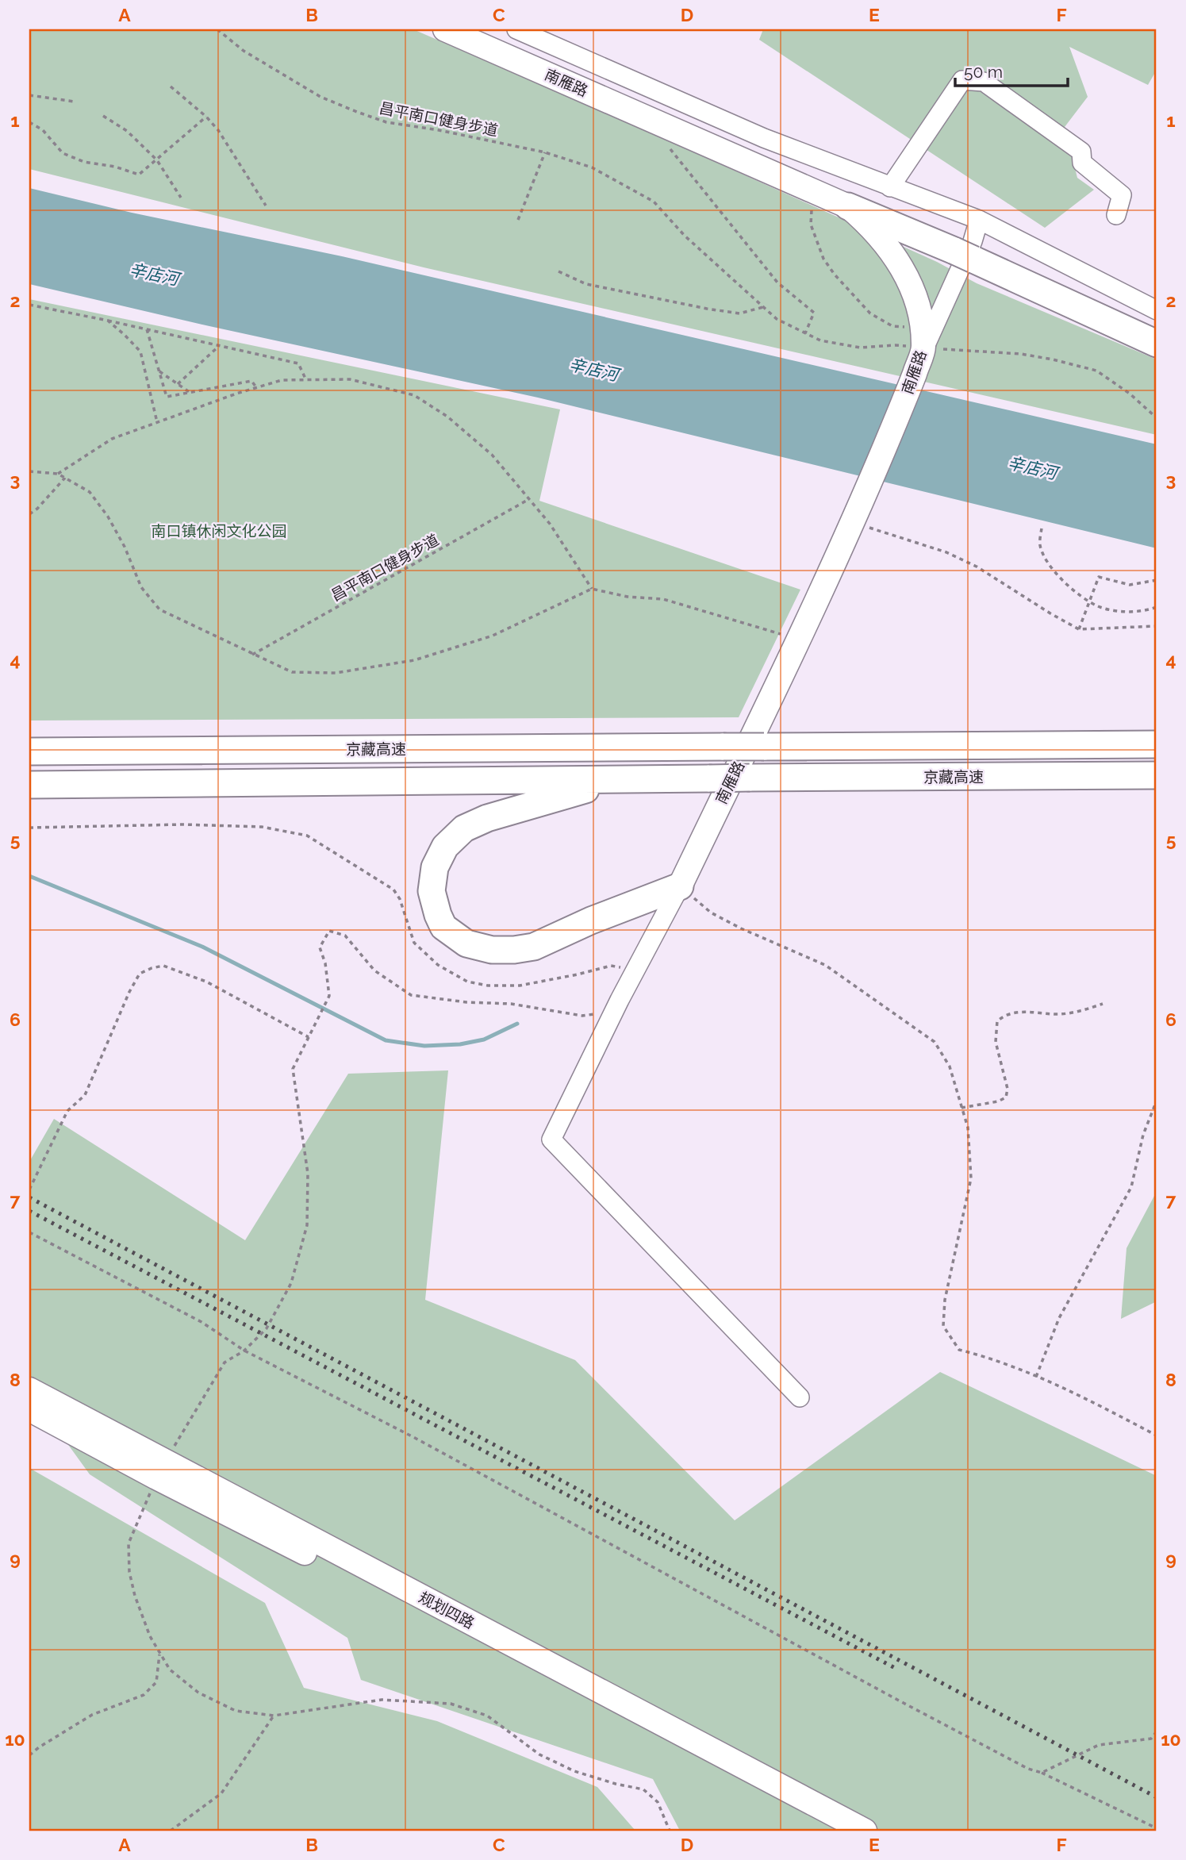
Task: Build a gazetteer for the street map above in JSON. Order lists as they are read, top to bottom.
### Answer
{
  "streets": {
    "highway": ["京藏高速"],
    "main road": ["南雁路", "规划四路"],
    "path": ["昌平南口健身步道"]
  },
  "crossings": [
    ["南雁路", "昌平南口健身步道"]
  ],
  "water": ["辛店河"],
  "parks": ["南口镇休闲文化公园"],
  "scale_bar": "50 m",
  "grid": {
    "columns": [
      "A",
      "B",
      "C",
      "D",
      "E",
      "F"
    ],
    "rows": [
      "1",
      "2",
      "3",
      "4",
      "5",
      "6",
      "7",
      "8",
      "9",
      "10"
    ]
  }
}
